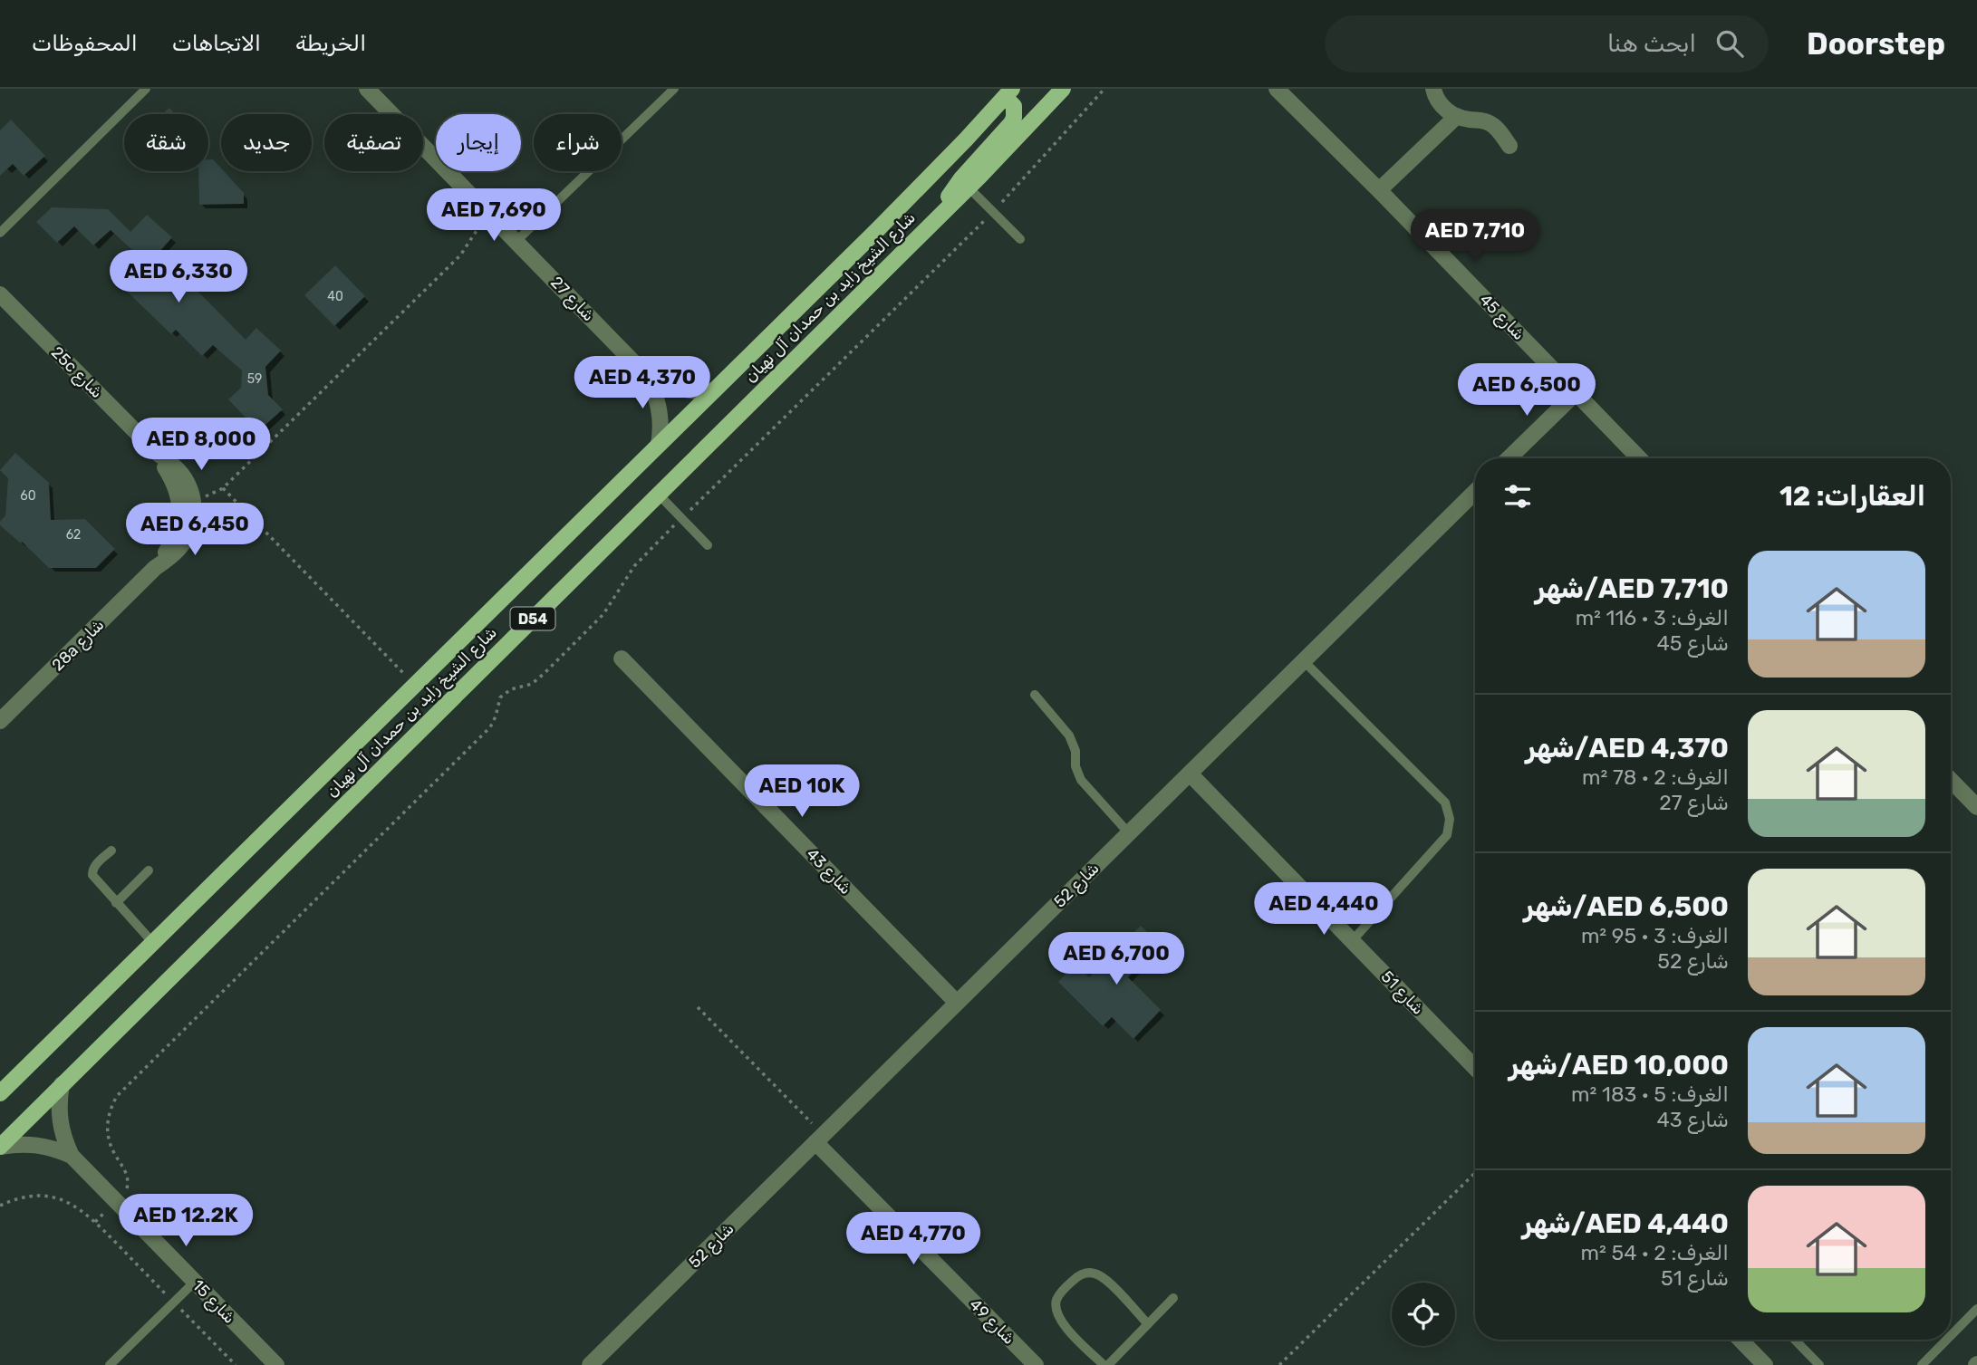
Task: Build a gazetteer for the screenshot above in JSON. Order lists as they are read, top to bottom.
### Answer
{
  "streets": {
    "main road": ["شارع الشيخ زايد بن حمدان آل نهيان", "D54"],
    "street": [
      "شارع 27",
      "شارع 45",
      "25c شارع",
      "28a شارع",
      "شارع 43",
      "شارع 52",
      "شارع 51",
      "شارع 15",
      "شارع 49"
    ]
  },
  "crossings": [
    ["شارع الشيخ زايد بن حمدان آل نهيان", "شارع 27"],
    ["شارع الشيخ زايد بن حمدان آل نهيان", "شارع 15"],
    ["25c شارع", "28a شارع"],
    ["شارع 43", "شارع 52"],
    ["شارع 52", "شارع 51"],
    ["شارع 52", "شارع 49"]
  ],
  "house_numbers": [
    "40",
    "59",
    "60",
    "62"
  ],
  "page": {
    "header": "Doorstep",
    "search": "ابحث هنا",
    "nav": ["الخريطة", "الاتجاهات", "المحفوظات"],
    "chip": [
      "شراء",
      "إيجار",
      "تصفية",
      "جديد",
      "شقة"
    ],
    "price": [
      "AED 7,690",
      "AED 7,710",
      "AED 6,330",
      "AED 4,370",
      "AED 6,500",
      "AED 8,000",
      "AED 6,450",
      "AED 10K",
      "AED 4,440",
      "AED 6,700",
      "AED 12.2K",
      "AED 4,770"
    ],
    "heading": "العقارات: 12",
    "list": [
      {
        "name": "AED 7,710/شهر",
        "note": "الغرف: 3 · 116 m² · شارع 45"
      },
      {
        "name": "AED 4,370/شهر",
        "note": "الغرف: 2 · 78 m² · شارع 27"
      },
      {
        "name": "AED 6,500/شهر",
        "note": "الغرف: 3 · 95 m² · شارع 52"
      },
      {
        "name": "AED 10,000/شهر",
        "note": "الغرف: 5 · 183 m² · شارع 43"
      },
      {
        "name": "AED 4,440/شهر",
        "note": "الغرف: 2 · 54 m² · شارع 51"
      }
    ]
  }
}
